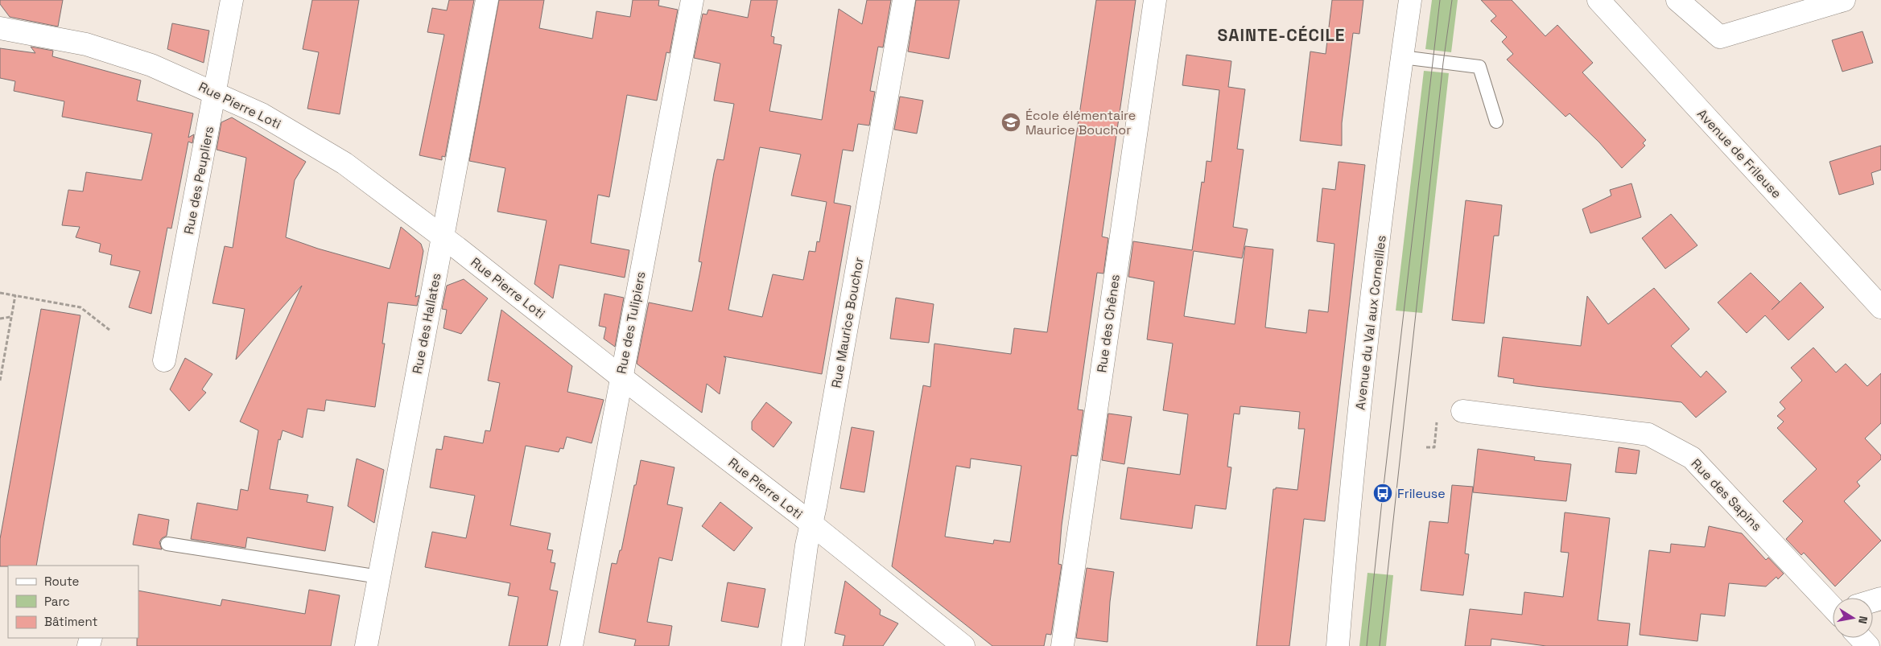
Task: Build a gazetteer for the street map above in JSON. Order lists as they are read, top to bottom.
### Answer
{
  "streets": {
    "street": [
      "Rue Pierre Loti",
      "Avenue de Frileuse",
      "Rue des Peupliers",
      "Rue des Tulipiers",
      "Rue Maurice Bouchor",
      "Avenue du Val aux Corneilles",
      "Rue des Hallates",
      "Rue des Chênes",
      "Rue des Sapins"
    ]
  },
  "crossings": [
    ["Rue Pierre Loti", "Rue des Peupliers"],
    ["Rue Pierre Loti", "Rue des Tulipiers"],
    ["Rue Pierre Loti", "Rue Maurice Bouchor"],
    ["Rue Pierre Loti", "Rue des Hallates"]
  ],
  "districts": ["SAINTE-CÉCILE"],
  "places": {
    "school or university": ["École élémentaire Maurice Bouchor"],
    "bus stop": ["Frileuse"]
  },
  "legend": ["Route", "Parc", "Bâtiment"],
  "north": "right"
}
